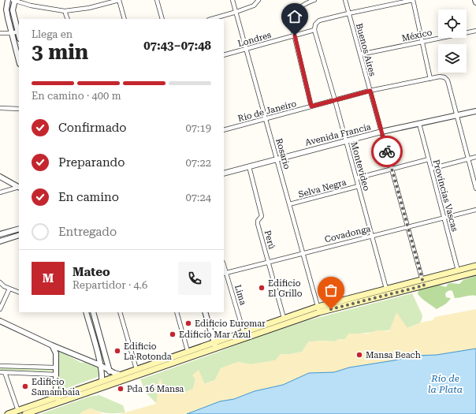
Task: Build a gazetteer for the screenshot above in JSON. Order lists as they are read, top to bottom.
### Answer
{
  "streets": {
    "street": [
      "México",
      "Londres",
      "Buenos Aires",
      "Rio de Janeiro",
      "Avenida Francia",
      "Rosario",
      "Montevideo",
      "Selva Negra",
      "Provincias Vascas",
      "Covadonga",
      "Perú",
      "Lima"
    ]
  },
  "crossings": [
    ["México", "Buenos Aires"],
    ["Londres", "Rosario"],
    ["Londres", "Montevideo"],
    ["Buenos Aires", "Rio de Janeiro"],
    ["Buenos Aires", "Avenida Francia"],
    ["Buenos Aires", "Selva Negra"],
    ["Buenos Aires", "Covadonga"],
    ["Rio de Janeiro", "Avenida Francia"],
    ["Rio de Janeiro", "Rosario"],
    ["Rio de Janeiro", "Montevideo"],
    ["Avenida Francia", "Rosario"],
    ["Avenida Francia", "Montevideo"],
    ["Avenida Francia", "Provincias Vascas"],
    ["Avenida Francia", "Perú"],
    ["Rosario", "Selva Negra"],
    ["Rosario", "Covadonga"],
    ["Montevideo", "Selva Negra"],
    ["Montevideo", "Covadonga"],
    ["Selva Negra", "Provincias Vascas"],
    ["Provincias Vascas", "Covadonga"],
    ["Covadonga", "Perú"],
    ["Covadonga", "Lima"]
  ],
  "water": ["Río de la Plata"],
  "places": [
    "Edificio El Grillo",
    "Edificio Euromar",
    "Edificio Mar Azul",
    "Edificio La Rotonda",
    "Mansa Beach",
    "Edificio Samambaia",
    "Pda 16 Mansa"
  ],
  "page": {
    "heading": ["3 min", "Llega en", "07:43–07:48"],
    "panel": ["Mateo", "Repartidor · 4.6"],
    "bar": "En camino · 400 m",
    "list": [
      ["Confirmado", "07:19"],
      ["Preparando", "07:22"],
      ["En camino", "07:24"],
      "Entregado"
    ],
    "round": "M"
  }
}
